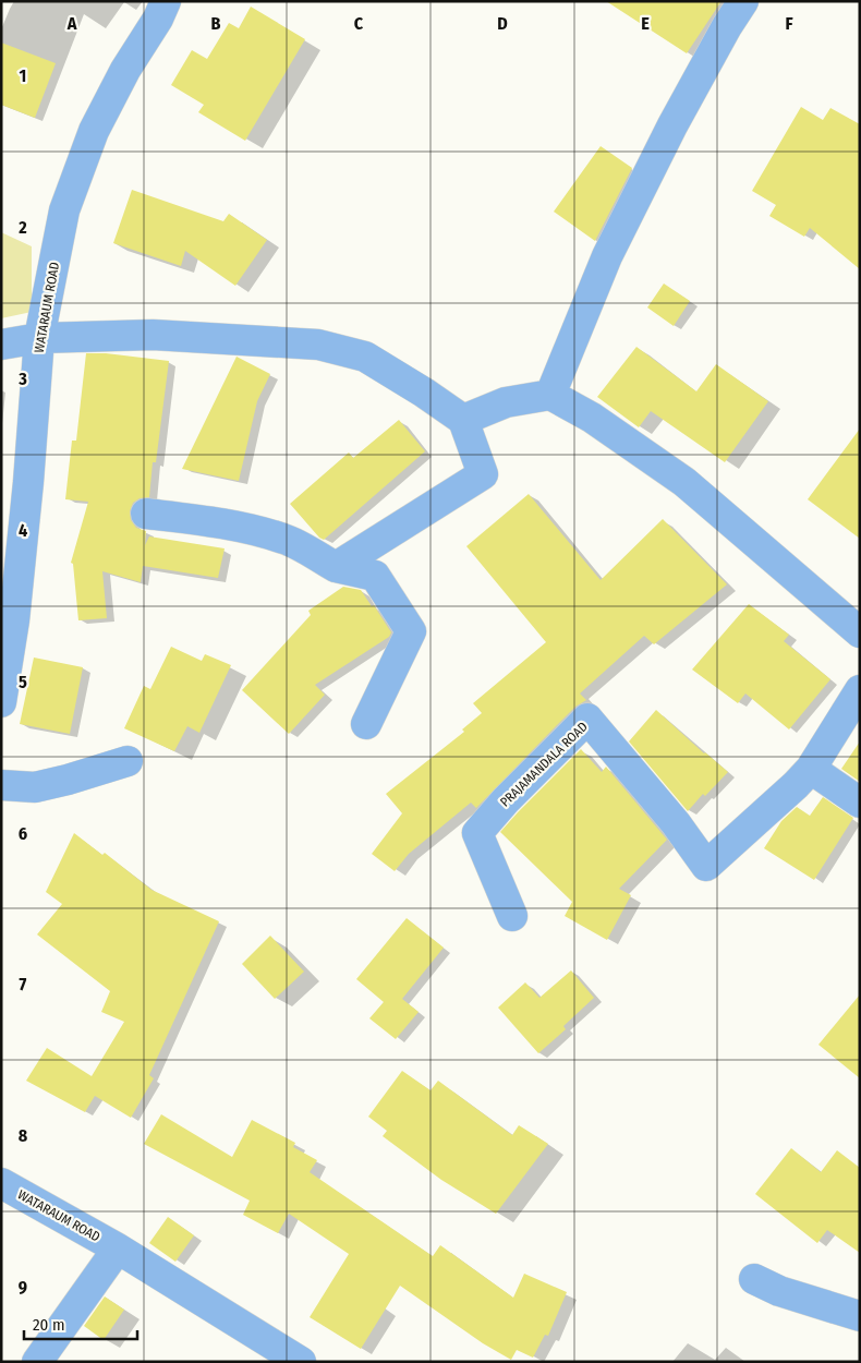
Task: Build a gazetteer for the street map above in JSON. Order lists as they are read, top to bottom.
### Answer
{
  "streets": {
    "street": ["WATARAUM ROAD", "PRAJAMANDALA ROAD"]
  },
  "scale_bar": "20 m",
  "grid": {
    "columns": [
      "A",
      "B",
      "C",
      "D",
      "E",
      "F"
    ],
    "rows": [
      "1",
      "2",
      "3",
      "4",
      "5",
      "6",
      "7",
      "8",
      "9"
    ]
  }
}
